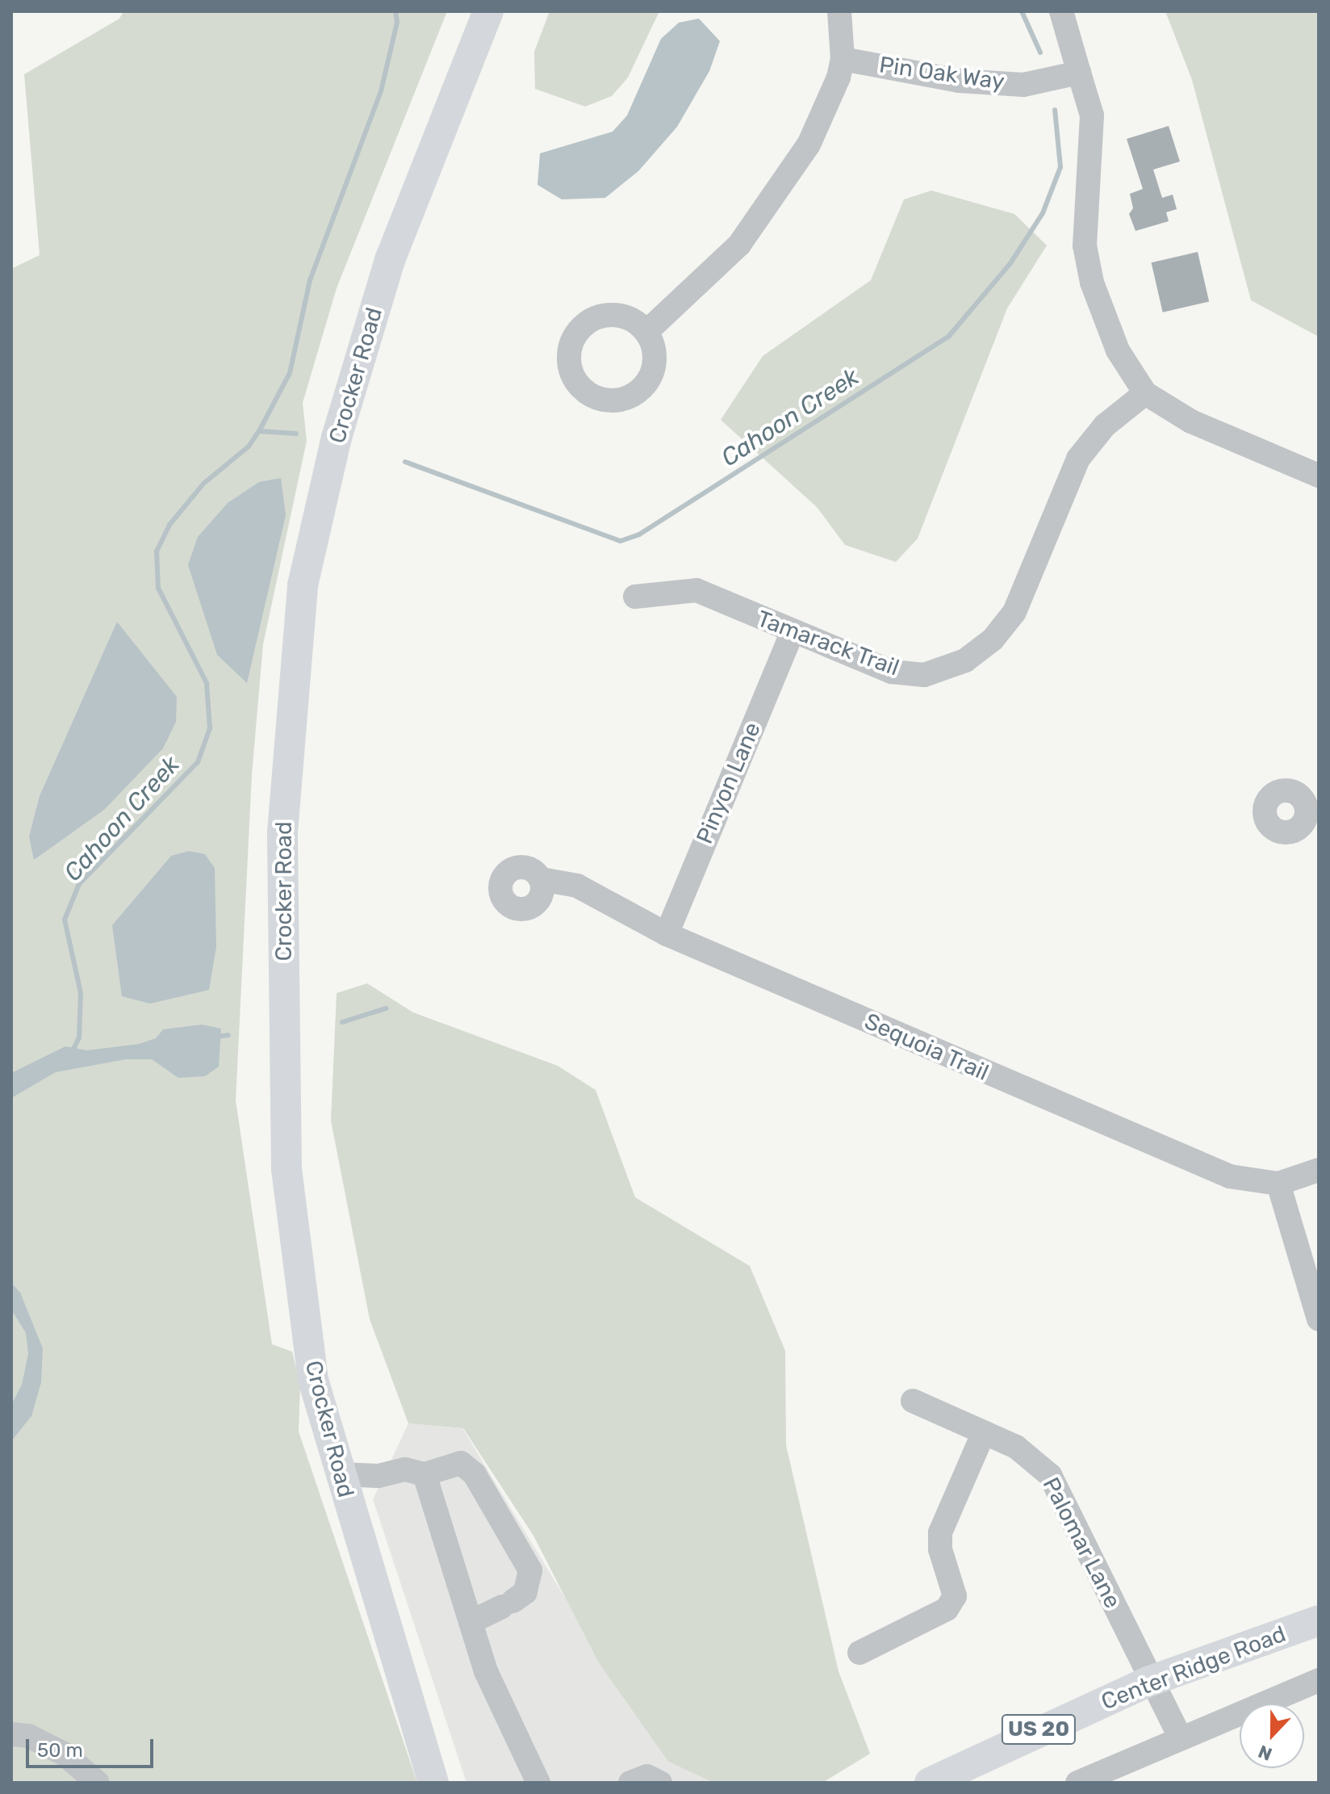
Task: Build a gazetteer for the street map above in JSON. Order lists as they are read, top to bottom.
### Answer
{
  "streets": {
    "main road": ["Crocker Road", "Center Ridge Road", "US 20"],
    "street": [
      "Pin Oak Way",
      "Tamarack Trail",
      "Pinyon Lane",
      "Sequoia Trail",
      "Palomar Lane"
    ]
  },
  "crossings": [
    ["Tamarack Trail", "Pinyon Lane"],
    ["Pinyon Lane", "Sequoia Trail"],
    ["Palomar Lane", "Center Ridge Road"]
  ],
  "water": ["Cahoon Creek"],
  "scale_bar": "50 m",
  "north": "bottom"
}
